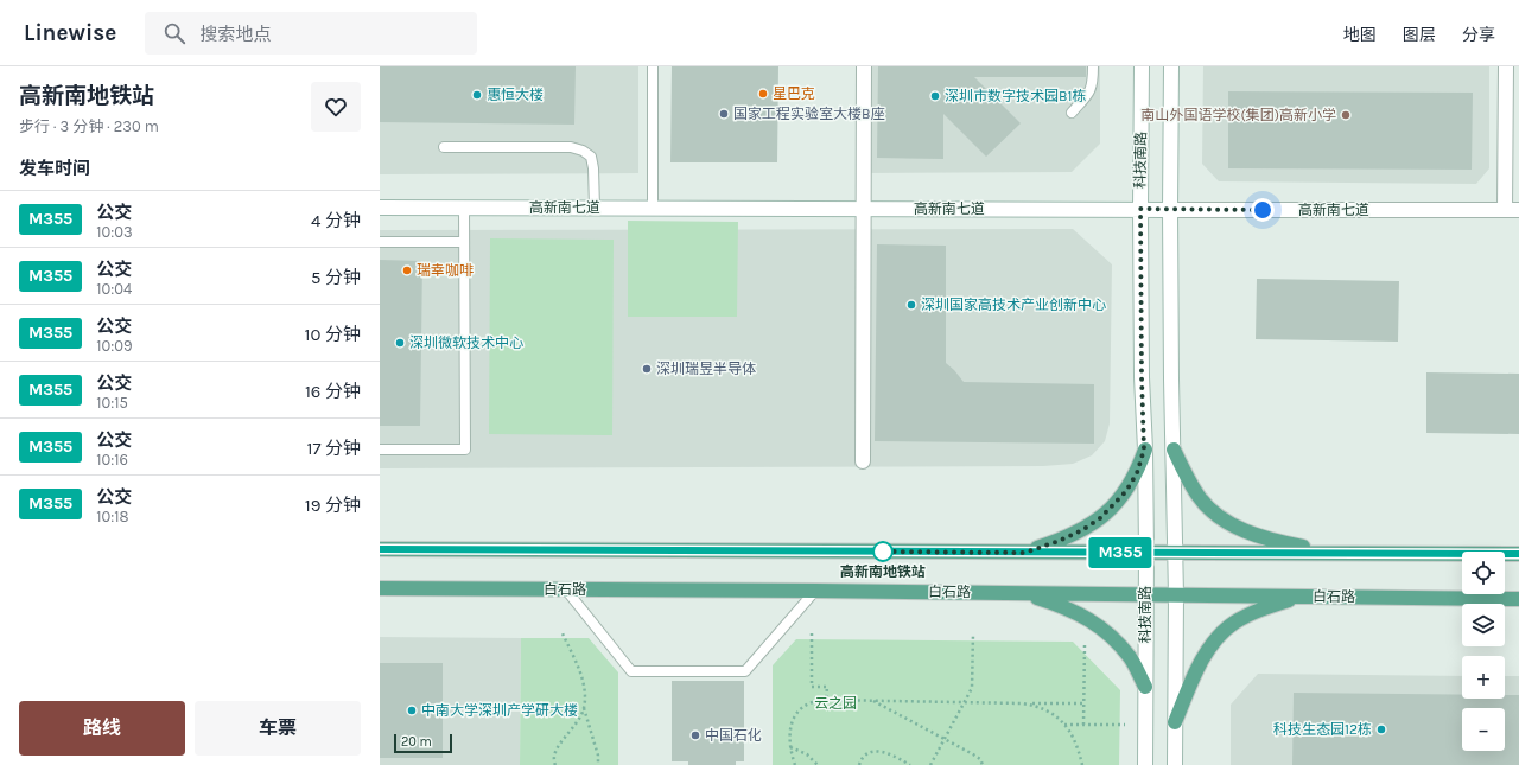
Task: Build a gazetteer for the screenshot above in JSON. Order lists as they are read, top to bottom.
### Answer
{
  "streets": {
    "main road": ["科技南路", "高新南七道", "白石路"]
  },
  "crossings": [
    ["科技南路", "高新南七道"],
    ["科技南路", "白石路"]
  ],
  "parks": ["云之园"],
  "places": [
    "星巴克",
    "惠恒大楼",
    "深圳市数字技术园B1栋",
    "国家工程实验室大楼B座",
    "南山外国语学校(集团)高新小学",
    "瑞幸咖啡",
    "深圳国家高技术产业创新中心",
    "深圳微软技术中心",
    "深圳瑞昱半导体",
    "高新南地铁站",
    "中南大学深圳产学研大楼",
    "科技生态园12栋",
    "中国石化"
  ],
  "lines": ["bus line M355"],
  "scale_bar": "20 m",
  "page": {
    "header": "Linewise",
    "search": "搜索地点",
    "nav": ["地图", "图层", "分享"],
    "heading": [
      ["高新南地铁站", "步行 · 3 分钟 · 230 m"],
      "发车时间"
    ],
    "on_map": "M355",
    "list": [
      {
        "mark": "M355",
        "name": "公交",
        "note": "10:03",
        "value": "4 分钟"
      },
      {
        "mark": "M355",
        "name": "公交",
        "note": "10:04",
        "value": "5 分钟"
      },
      {
        "mark": "M355",
        "name": "公交",
        "note": "10:09",
        "value": "10 分钟"
      },
      {
        "mark": "M355",
        "name": "公交",
        "note": "10:15",
        "value": "16 分钟"
      },
      {
        "mark": "M355",
        "name": "公交",
        "note": "10:16",
        "value": "17 分钟"
      },
      {
        "mark": "M355",
        "name": "公交",
        "note": "10:18",
        "value": "19 分钟"
      }
    ],
    "map_buttons": ["+", "−"],
    "buttons": ["路线", "车票"],
    "scale": "20 m"
  }
}
